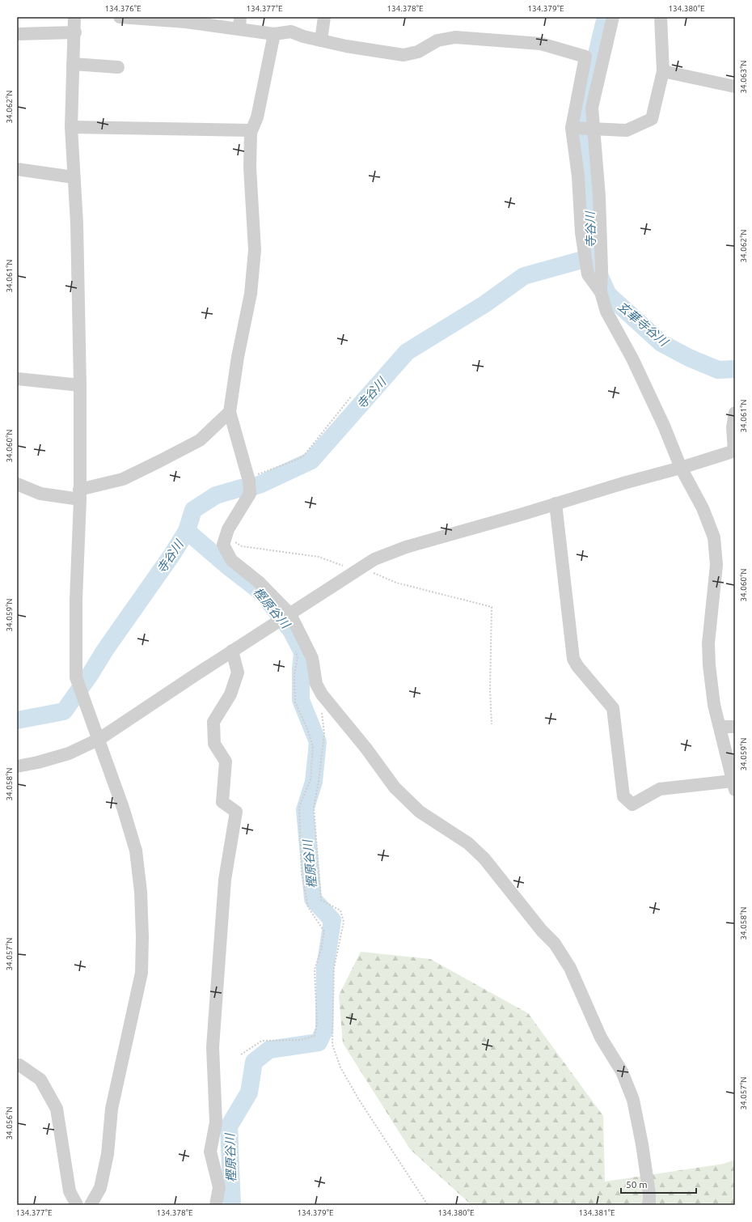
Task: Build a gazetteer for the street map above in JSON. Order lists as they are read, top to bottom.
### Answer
{
  "water": ["寺谷川", "玄華寺谷川", "樫原谷川"],
  "scale_bar": "50 m",
  "coordinates": [
    "134.376°E",
    "134.377°E",
    "134.378°E",
    "134.379°E",
    "134.380°E",
    "34.063°N",
    "34.062°N",
    "34.061°N",
    "34.060°N",
    "34.059°N",
    "34.058°N",
    "34.057°N",
    "34.056°N",
    "134.381°E"
  ]
}
